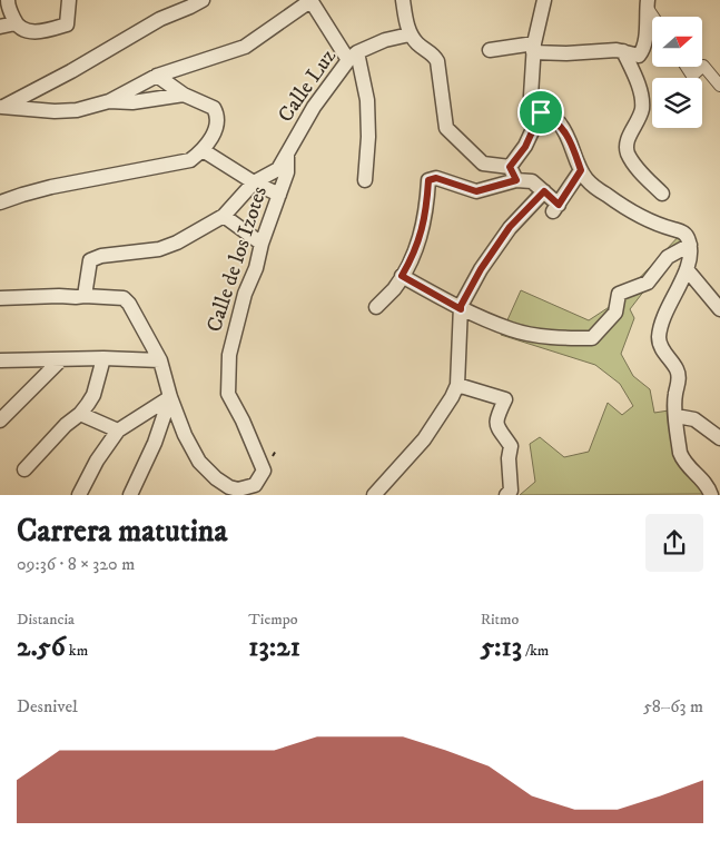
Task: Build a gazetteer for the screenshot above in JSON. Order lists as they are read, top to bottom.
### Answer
{
  "streets": {
    "street": ["Calle Luz", "Calle de los Izotes"]
  },
  "crossings": [
    ["Calle Luz", "Calle de los Izotes"]
  ],
  "north": "right",
  "page": {
    "heading": ["Carrera matutina", "09:36 · 8 × 320 m"],
    "stats": [
      ["Distancia", "2.56 km"],
      ["Tiempo", "13:21"],
      ["Ritmo", "5:13 /km"]
    ],
    "chart": ["Desnivel", "58–63 m"]
  }
}
